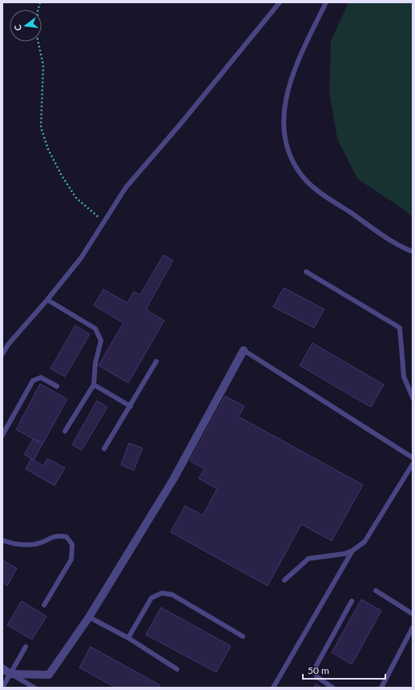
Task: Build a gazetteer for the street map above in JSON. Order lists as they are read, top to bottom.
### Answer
{
  "scale_bar": "50 m",
  "north": "left"
}
